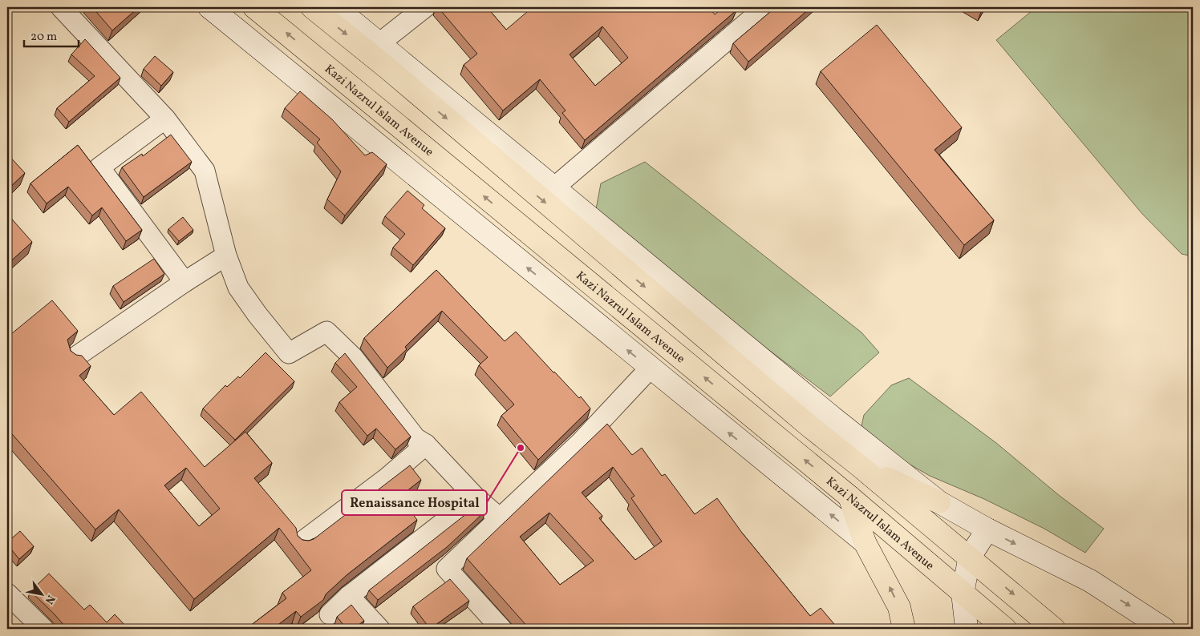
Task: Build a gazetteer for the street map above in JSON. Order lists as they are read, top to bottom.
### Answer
{
  "streets": {
    "main road": ["Kazi Nazrul Islam Avenue"]
  },
  "places": ["Renaissance Hospital"],
  "scale_bar": "20 m",
  "north": "bottom right"
}
